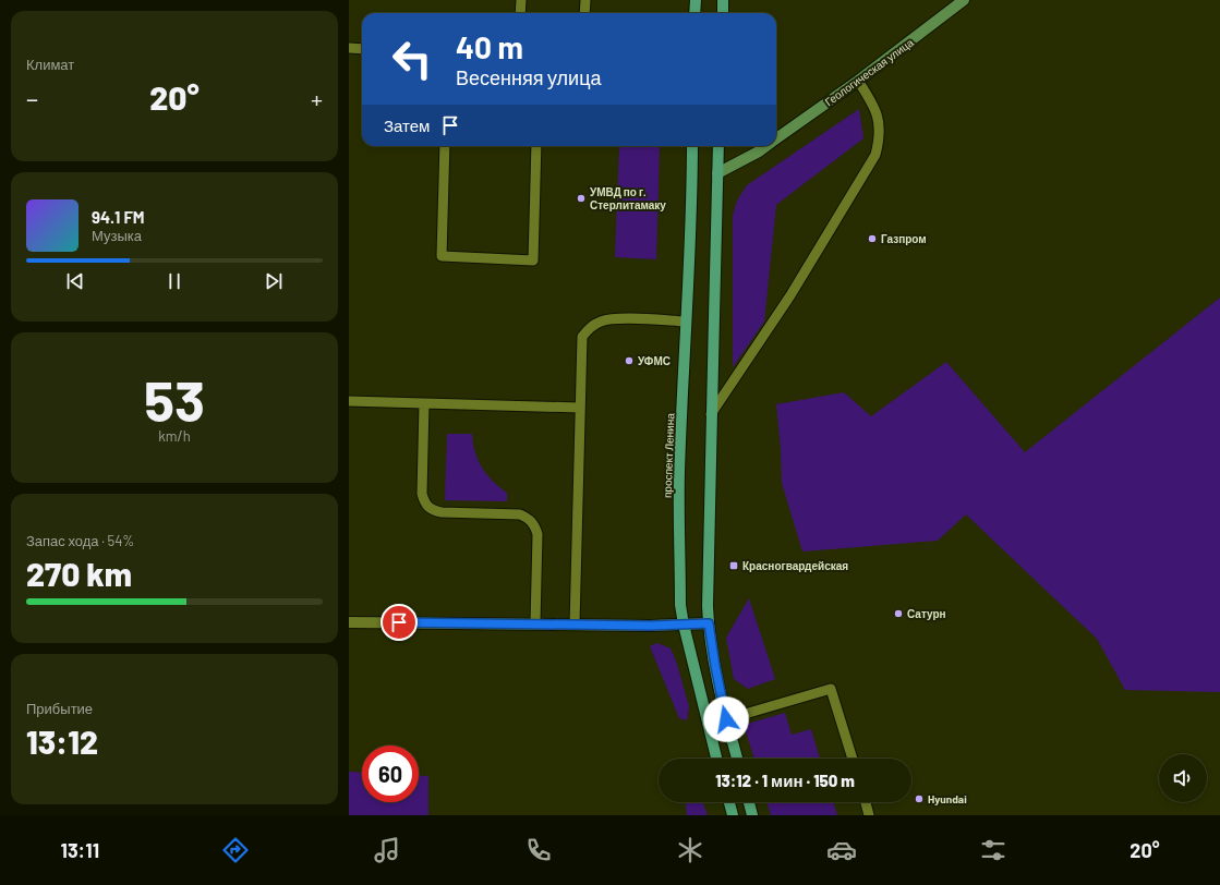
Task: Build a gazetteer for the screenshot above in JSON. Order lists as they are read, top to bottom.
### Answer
{
  "streets": {
    "main road": ["Геологическая улица", "проспект Ленина"]
  },
  "places": {
    "other": [
      "УМВД по г. Стерлитамаку",
      "Газпром",
      "УФМС",
      "Сатурн",
      "Hyundai"
    ],
    "transit": ["Красногвардейская"]
  },
  "page": {
    "tile": [
      "Климат",
      ["53", "km/h"],
      ["Запас хода · 54%", "270 km"],
      ["Прибытие", "13:12"]
    ],
    "turn": ["40 m", "Весенняя улица"],
    "heat": ["−", "20°", "+"],
    "then": "Затем",
    "song": ["94.1 FM", "Музыка"],
    "limit": "60",
    "trip": "13:12 · 1 мин · 150 m",
    "tabs": ["13:11", "20°"]
  }
}
